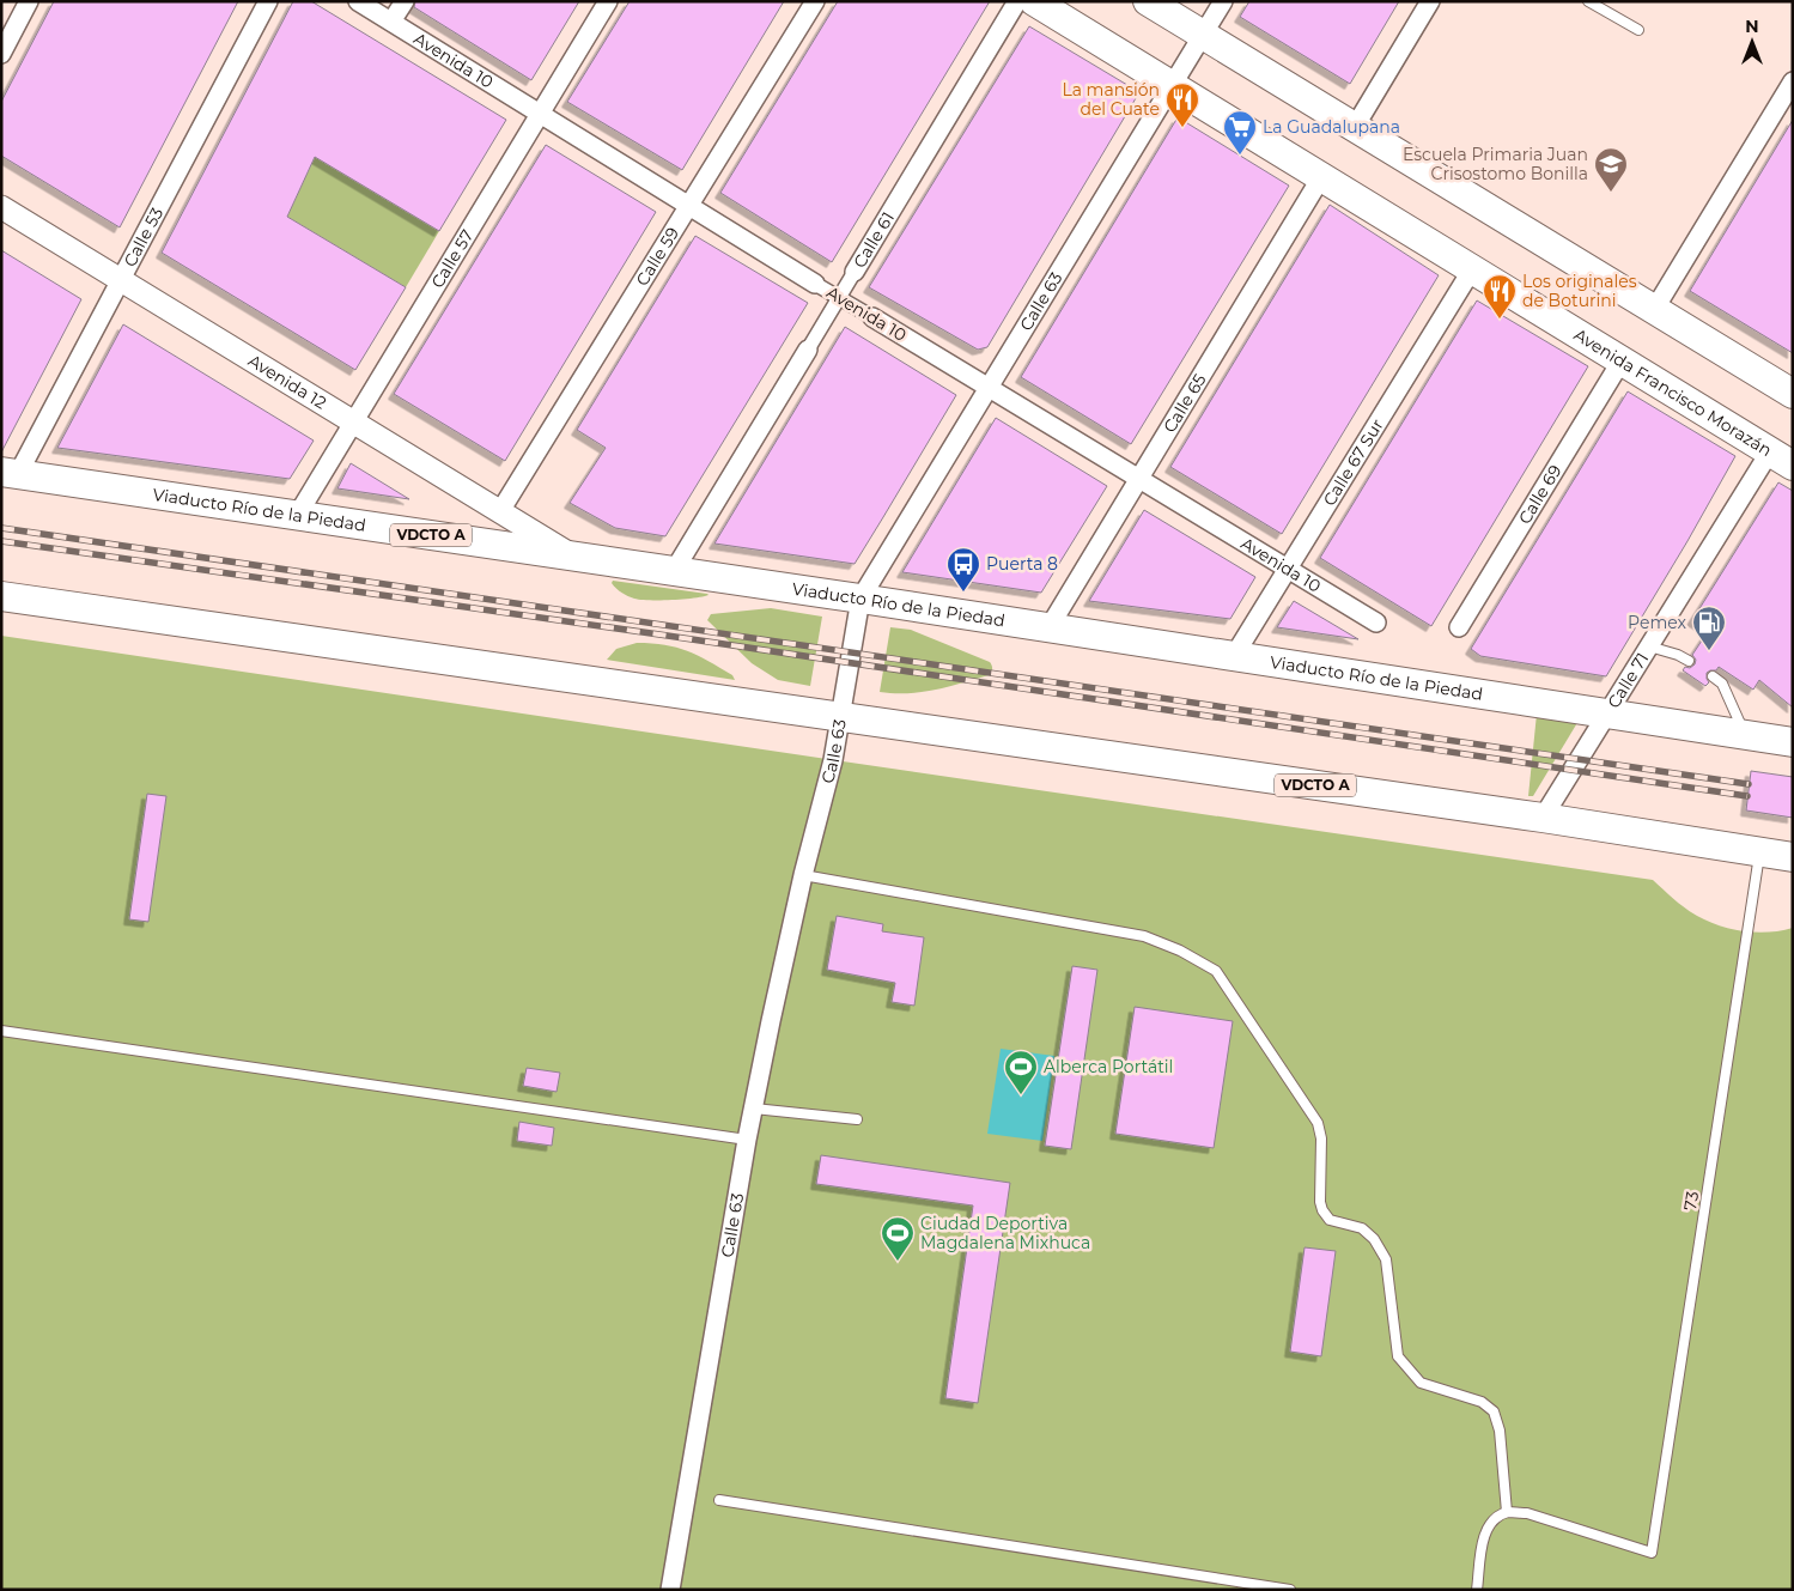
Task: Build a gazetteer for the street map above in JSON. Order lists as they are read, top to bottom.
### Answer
{
  "streets": {
    "main road": ["Avenida Francisco Morazán", "Viaducto Río de la Piedad", "VDCTO A"],
    "street": [
      "Avenida 10",
      "Calle 53",
      "Calle 61",
      "Calle 59",
      "Calle 57",
      "Calle 63",
      "Avenida 12",
      "Calle 65",
      "Calle 67 Sur",
      "Calle 69",
      "Calle 71"
    ],
    "lane": ["73"]
  },
  "crossings": [
    ["Avenida 10", "Calle 61"],
    ["Avenida 10", "Calle 59"],
    ["Avenida 10", "Calle 57"],
    ["Avenida 10", "Calle 63"],
    ["Avenida 10", "Calle 65"],
    ["Avenida 10", "Calle 67 Sur"],
    ["Calle 53", "Avenida 12"],
    ["Calle 53", "Viaducto Río de la Piedad"],
    ["Calle 61", "Viaducto Río de la Piedad"],
    ["Calle 59", "Avenida 12"],
    ["Calle 57", "Avenida 12"],
    ["Calle 57", "Viaducto Río de la Piedad"],
    ["Calle 63", "Avenida Francisco Morazán"],
    ["Calle 63", "Viaducto Río de la Piedad"],
    ["Calle 63", "VDCTO A"],
    ["Avenida 12", "Viaducto Río de la Piedad"],
    ["Avenida Francisco Morazán", "Calle 65"],
    ["Avenida Francisco Morazán", "Calle 67 Sur"],
    ["Avenida Francisco Morazán", "Calle 69"],
    ["Avenida Francisco Morazán", "Calle 71"],
    ["Calle 65", "Viaducto Río de la Piedad"],
    ["Calle 67 Sur", "Viaducto Río de la Piedad"],
    ["Viaducto Río de la Piedad", "Calle 71"],
    ["VDCTO A", "Calle 71"],
    ["VDCTO A", "73"]
  ],
  "places": {
    "restaurant": ["La mansión del Cuate", "Los originales de Boturini"],
    "supermarket": ["La Guadalupana"],
    "school or university": ["Escuela Primaria Juan Crisostomo Bonilla"],
    "bus stop": ["Puerta 8"],
    "fuel station": ["Pemex"],
    "sports": ["Alberca Portátil", "Ciudad Deportiva Magdalena Mixhuca"]
  },
  "north": "top"
}
